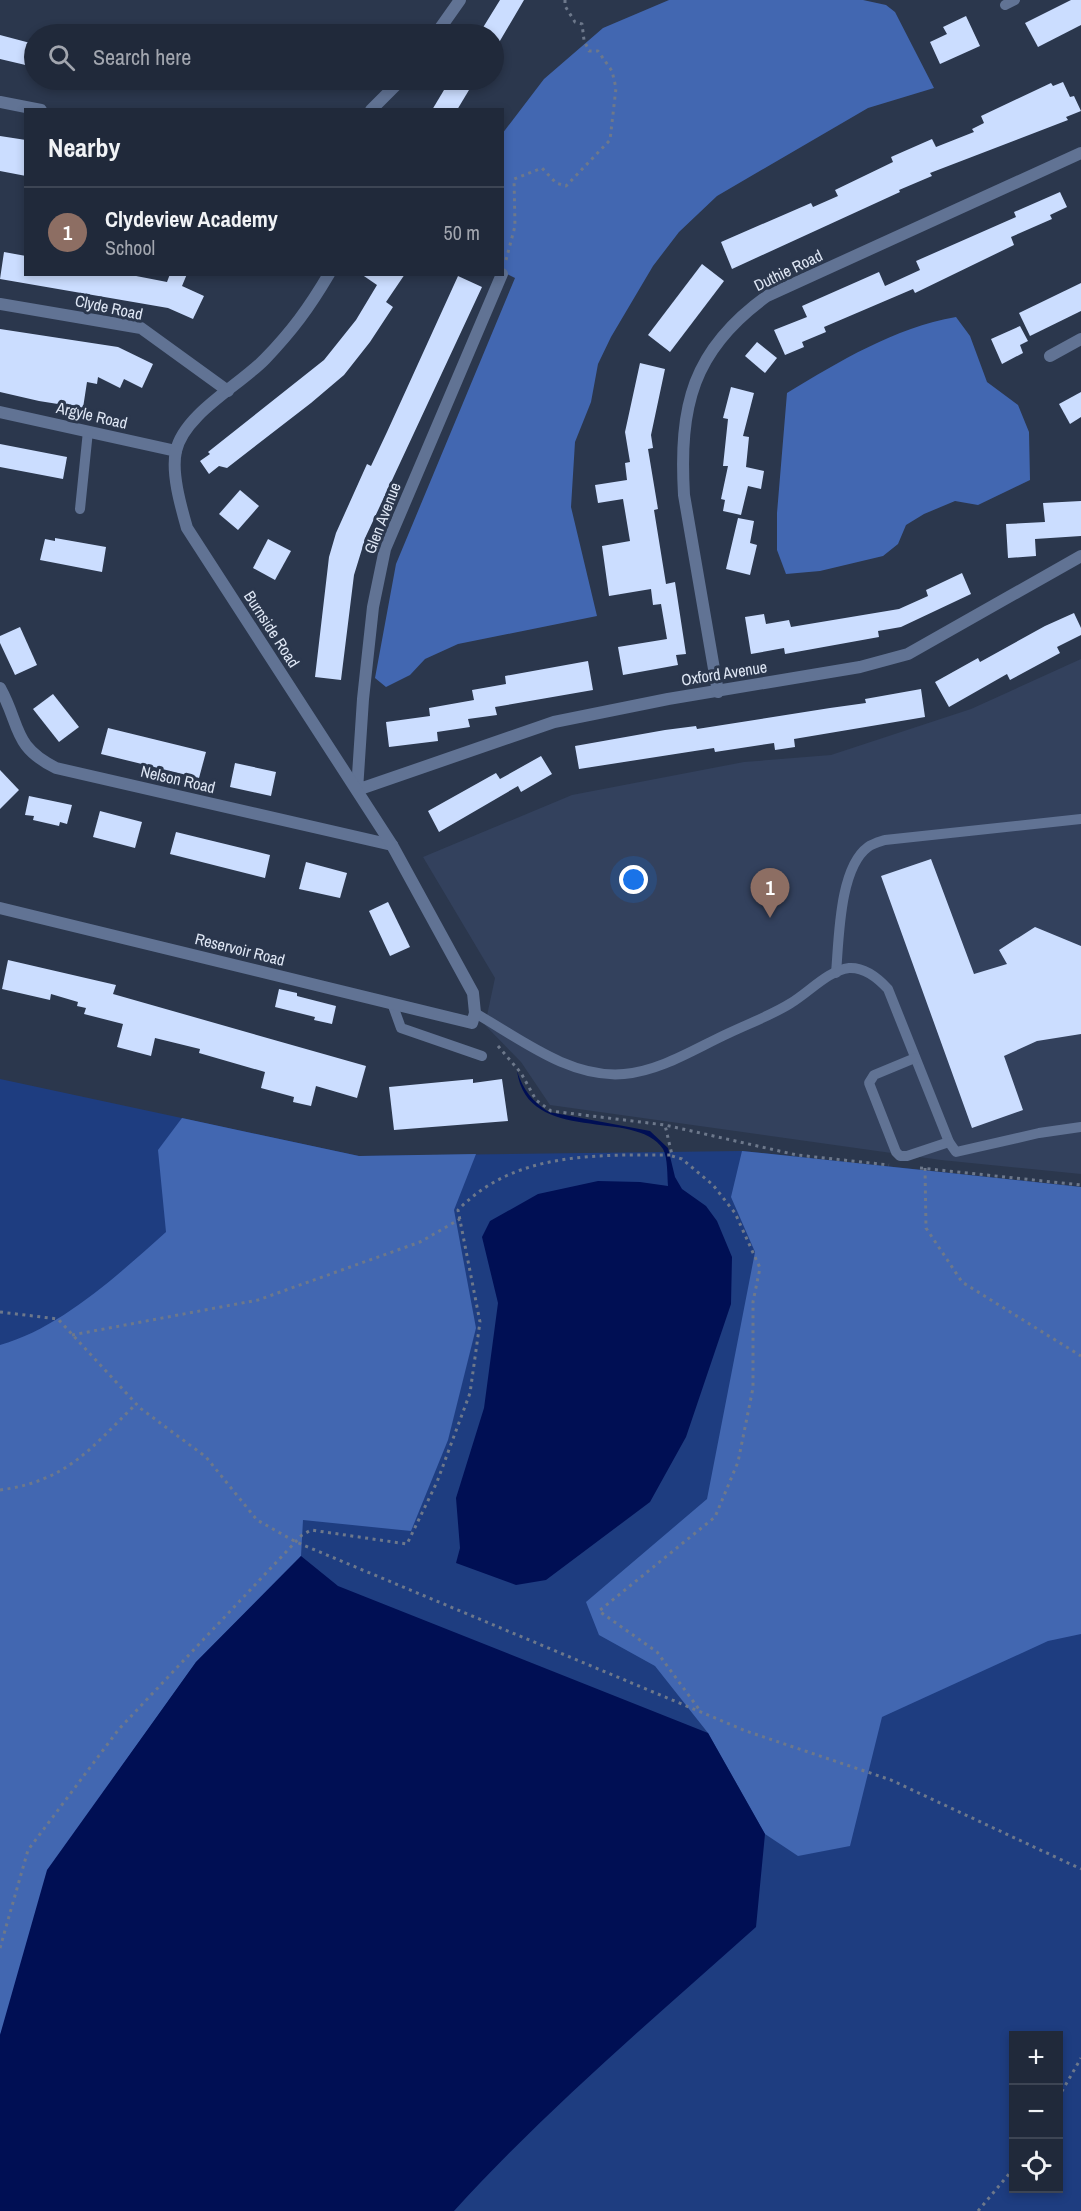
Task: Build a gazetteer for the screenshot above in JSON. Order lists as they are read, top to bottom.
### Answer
{
  "streets": {
    "street": [
      "Duthie Road",
      "Clyde Road",
      "Argyle Road",
      "Glen Avenue",
      "Burnside Road",
      "Oxford Avenue",
      "Nelson Road",
      "Reservoir Road"
    ]
  },
  "crossings": [
    ["Duthie Road", "Oxford Avenue"],
    ["Clyde Road", "Burnside Road"],
    ["Argyle Road", "Burnside Road"],
    ["Glen Avenue", "Burnside Road"],
    ["Glen Avenue", "Oxford Avenue"],
    ["Burnside Road", "Oxford Avenue"],
    ["Burnside Road", "Nelson Road"],
    ["Burnside Road", "Reservoir Road"]
  ],
  "page": {
    "search": "Search here",
    "heading": "Nearby",
    "list": [
      {
        "mark": "1",
        "name": "Clydeview Academy",
        "note": "School",
        "value": "50 m"
      }
    ],
    "pins": "1",
    "map_buttons": ["+", "−"]
  }
}
